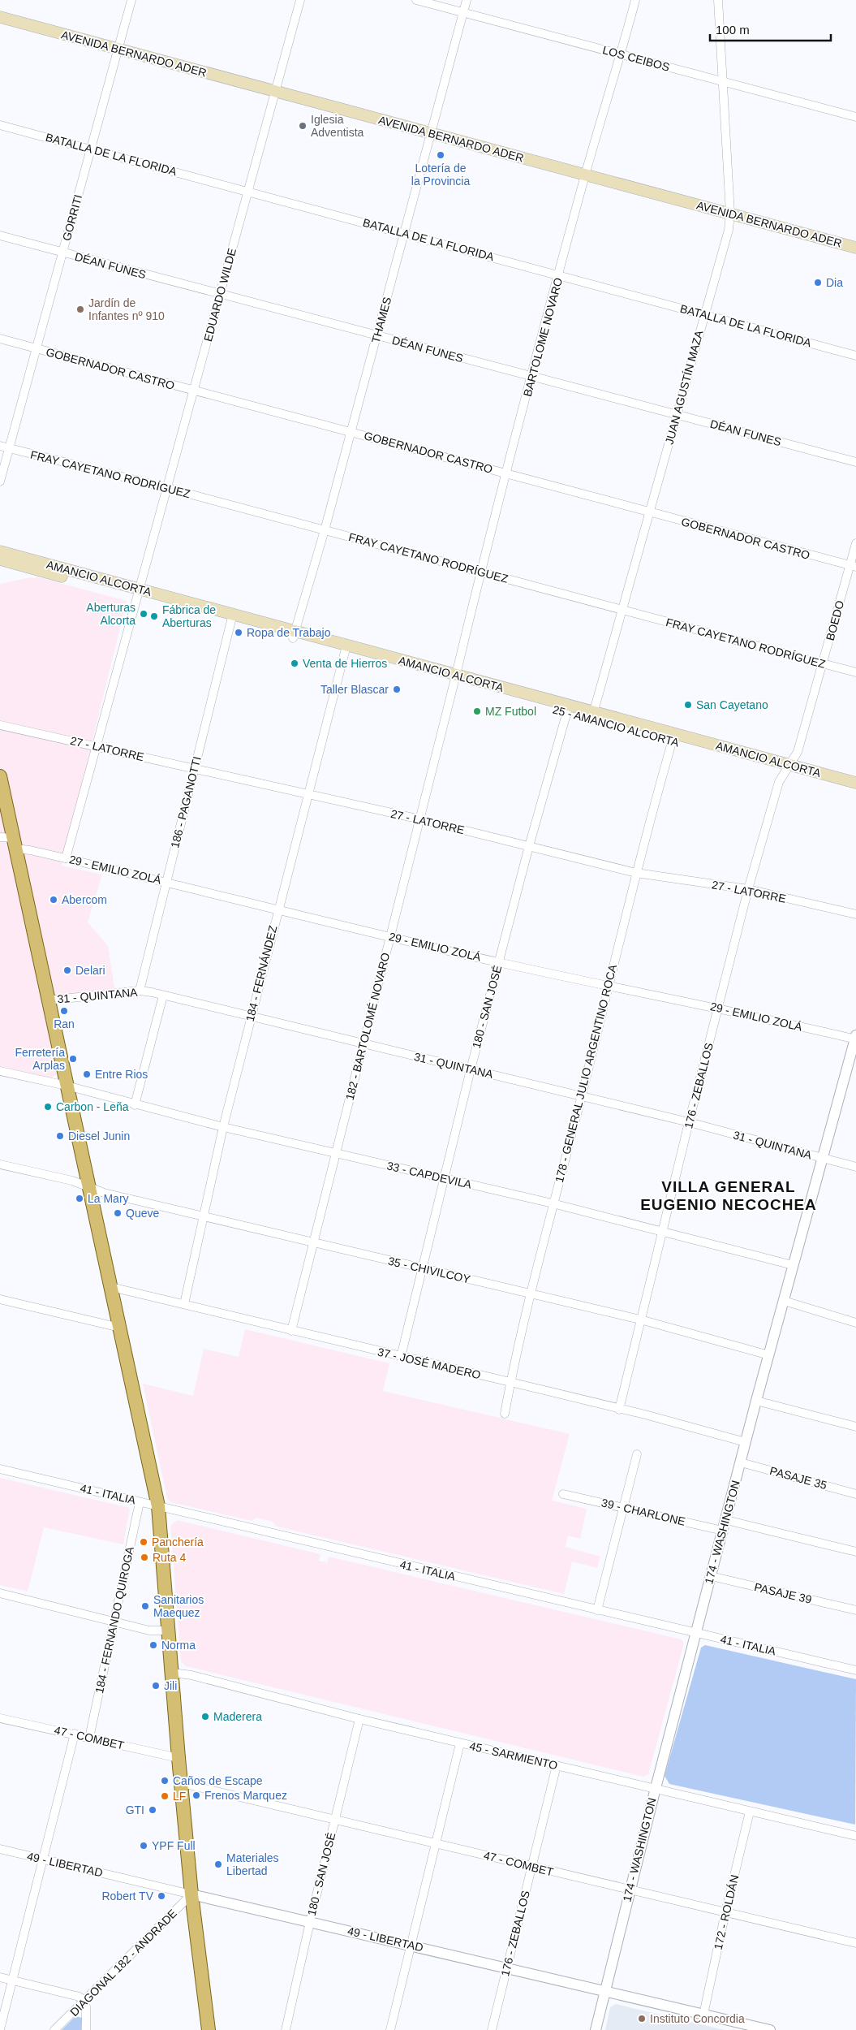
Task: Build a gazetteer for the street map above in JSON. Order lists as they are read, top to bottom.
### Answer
{
  "streets": {
    "main road": ["AVENIDA BERNARDO ADER", "AMANCIO ALCORTA", "25 - AMANCIO ALCORTA"],
    "street": [
      "LOS CEIBOS",
      "BATALLA DE LA FLORIDA",
      "GORRITI",
      "DÉAN FUNES",
      "EDUARDO WILDE",
      "THAMES",
      "BARTOLOME NOVARO",
      "GOBERNADOR CASTRO",
      "JUAN AGUSTÍN MAZA",
      "FRAY CAYETANO RODRÍGUEZ",
      "BOEDO",
      "27 - LATORRE",
      "186 - PAGANOTTI",
      "29 - EMILIO ZOLÁ",
      "184 - FERNÁNDEZ",
      "31 - QUINTANA",
      "180 - SAN JOSÉ",
      "182 - BARTOLOMÉ NOVARO",
      "178 - GENERAL JULIO ARGENTINO ROCA",
      "176 - ZEBALLOS",
      "33 - CAPDEVILA",
      "35 - CHIVILCOY",
      "37 - JOSÉ MADERO",
      "PASAJE 35",
      "41 - ITALIA",
      "39 - CHARLONE",
      "174 - WASHINGTON",
      "PASAJE 39",
      "184 - FERNANDO QUIROGA",
      "47 - COMBET",
      "45 - SARMIENTO",
      "49 - LIBERTAD",
      "172 - ROLDÁN",
      "DIAGONAL 182 - ANDRADE"
    ]
  },
  "crossings": [
    ["AVENIDA BERNARDO ADER", "GORRITI"],
    ["AVENIDA BERNARDO ADER", "EDUARDO WILDE"],
    ["AVENIDA BERNARDO ADER", "THAMES"],
    ["AVENIDA BERNARDO ADER", "BARTOLOME NOVARO"],
    ["AVENIDA BERNARDO ADER", "JUAN AGUSTÍN MAZA"],
    ["LOS CEIBOS", "THAMES"],
    ["LOS CEIBOS", "BARTOLOME NOVARO"],
    ["LOS CEIBOS", "JUAN AGUSTÍN MAZA"],
    ["BATALLA DE LA FLORIDA", "GORRITI"],
    ["BATALLA DE LA FLORIDA", "EDUARDO WILDE"],
    ["BATALLA DE LA FLORIDA", "THAMES"],
    ["BATALLA DE LA FLORIDA", "BARTOLOME NOVARO"],
    ["BATALLA DE LA FLORIDA", "JUAN AGUSTÍN MAZA"],
    ["GORRITI", "DÉAN FUNES"],
    ["GORRITI", "GOBERNADOR CASTRO"],
    ["GORRITI", "FRAY CAYETANO RODRÍGUEZ"],
    ["DÉAN FUNES", "EDUARDO WILDE"],
    ["DÉAN FUNES", "THAMES"],
    ["DÉAN FUNES", "BARTOLOME NOVARO"],
    ["DÉAN FUNES", "JUAN AGUSTÍN MAZA"],
    ["EDUARDO WILDE", "GOBERNADOR CASTRO"],
    ["EDUARDO WILDE", "FRAY CAYETANO RODRÍGUEZ"],
    ["EDUARDO WILDE", "AMANCIO ALCORTA"],
    ["EDUARDO WILDE", "25 - AMANCIO ALCORTA"],
    ["EDUARDO WILDE", "27 - LATORRE"],
    ["EDUARDO WILDE", "29 - EMILIO ZOLÁ"],
    ["THAMES", "GOBERNADOR CASTRO"],
    ["THAMES", "FRAY CAYETANO RODRÍGUEZ"],
    ["THAMES", "25 - AMANCIO ALCORTA"],
    ["BARTOLOME NOVARO", "GOBERNADOR CASTRO"],
    ["BARTOLOME NOVARO", "FRAY CAYETANO RODRÍGUEZ"],
    ["BARTOLOME NOVARO", "25 - AMANCIO ALCORTA"],
    ["BARTOLOME NOVARO", "182 - BARTOLOMÉ NOVARO"],
    ["GOBERNADOR CASTRO", "JUAN AGUSTÍN MAZA"],
    ["GOBERNADOR CASTRO", "BOEDO"],
    ["JUAN AGUSTÍN MAZA", "FRAY CAYETANO RODRÍGUEZ"],
    ["JUAN AGUSTÍN MAZA", "AMANCIO ALCORTA"],
    ["FRAY CAYETANO RODRÍGUEZ", "BOEDO"],
    ["AMANCIO ALCORTA", "BOEDO"],
    ["AMANCIO ALCORTA", "25 - AMANCIO ALCORTA"],
    ["AMANCIO ALCORTA", "180 - SAN JOSÉ"],
    ["AMANCIO ALCORTA", "178 - GENERAL JULIO ARGENTINO ROCA"],
    ["AMANCIO ALCORTA", "176 - ZEBALLOS"],
    ["BOEDO", "176 - ZEBALLOS"],
    ["25 - AMANCIO ALCORTA", "186 - PAGANOTTI"],
    ["25 - AMANCIO ALCORTA", "184 - FERNÁNDEZ"],
    ["25 - AMANCIO ALCORTA", "180 - SAN JOSÉ"],
    ["25 - AMANCIO ALCORTA", "182 - BARTOLOMÉ NOVARO"],
    ["27 - LATORRE", "186 - PAGANOTTI"],
    ["27 - LATORRE", "184 - FERNÁNDEZ"],
    ["27 - LATORRE", "180 - SAN JOSÉ"],
    ["27 - LATORRE", "182 - BARTOLOMÉ NOVARO"],
    ["27 - LATORRE", "178 - GENERAL JULIO ARGENTINO ROCA"],
    ["27 - LATORRE", "176 - ZEBALLOS"],
    ["186 - PAGANOTTI", "29 - EMILIO ZOLÁ"],
    ["186 - PAGANOTTI", "31 - QUINTANA"],
    ["29 - EMILIO ZOLÁ", "184 - FERNÁNDEZ"],
    ["29 - EMILIO ZOLÁ", "180 - SAN JOSÉ"],
    ["29 - EMILIO ZOLÁ", "182 - BARTOLOMÉ NOVARO"],
    ["29 - EMILIO ZOLÁ", "178 - GENERAL JULIO ARGENTINO ROCA"],
    ["29 - EMILIO ZOLÁ", "176 - ZEBALLOS"],
    ["29 - EMILIO ZOLÁ", "174 - WASHINGTON"],
    ["184 - FERNÁNDEZ", "31 - QUINTANA"],
    ["184 - FERNÁNDEZ", "33 - CAPDEVILA"],
    ["184 - FERNÁNDEZ", "35 - CHIVILCOY"],
    ["184 - FERNÁNDEZ", "37 - JOSÉ MADERO"],
    ["31 - QUINTANA", "180 - SAN JOSÉ"],
    ["31 - QUINTANA", "182 - BARTOLOMÉ NOVARO"],
    ["31 - QUINTANA", "178 - GENERAL JULIO ARGENTINO ROCA"],
    ["31 - QUINTANA", "176 - ZEBALLOS"],
    ["31 - QUINTANA", "174 - WASHINGTON"],
    ["180 - SAN JOSÉ", "33 - CAPDEVILA"],
    ["180 - SAN JOSÉ", "35 - CHIVILCOY"],
    ["180 - SAN JOSÉ", "37 - JOSÉ MADERO"],
    ["180 - SAN JOSÉ", "47 - COMBET"],
    ["180 - SAN JOSÉ", "45 - SARMIENTO"],
    ["180 - SAN JOSÉ", "49 - LIBERTAD"],
    ["182 - BARTOLOMÉ NOVARO", "33 - CAPDEVILA"],
    ["182 - BARTOLOMÉ NOVARO", "35 - CHIVILCOY"],
    ["182 - BARTOLOMÉ NOVARO", "37 - JOSÉ MADERO"],
    ["178 - GENERAL JULIO ARGENTINO ROCA", "33 - CAPDEVILA"],
    ["178 - GENERAL JULIO ARGENTINO ROCA", "35 - CHIVILCOY"],
    ["178 - GENERAL JULIO ARGENTINO ROCA", "37 - JOSÉ MADERO"],
    ["176 - ZEBALLOS", "33 - CAPDEVILA"],
    ["176 - ZEBALLOS", "35 - CHIVILCOY"],
    ["176 - ZEBALLOS", "37 - JOSÉ MADERO"],
    ["176 - ZEBALLOS", "47 - COMBET"],
    ["176 - ZEBALLOS", "45 - SARMIENTO"],
    ["176 - ZEBALLOS", "49 - LIBERTAD"],
    ["33 - CAPDEVILA", "174 - WASHINGTON"],
    ["35 - CHIVILCOY", "174 - WASHINGTON"],
    ["37 - JOSÉ MADERO", "174 - WASHINGTON"],
    ["PASAJE 35", "174 - WASHINGTON"],
    ["41 - ITALIA", "174 - WASHINGTON"],
    ["41 - ITALIA", "184 - FERNANDO QUIROGA"],
    ["39 - CHARLONE", "174 - WASHINGTON"],
    ["174 - WASHINGTON", "PASAJE 39"],
    ["174 - WASHINGTON", "47 - COMBET"],
    ["174 - WASHINGTON", "45 - SARMIENTO"],
    ["174 - WASHINGTON", "49 - LIBERTAD"],
    ["184 - FERNANDO QUIROGA", "47 - COMBET"],
    ["47 - COMBET", "172 - ROLDÁN"],
    ["45 - SARMIENTO", "172 - ROLDÁN"],
    ["49 - LIBERTAD", "172 - ROLDÁN"],
    ["49 - LIBERTAD", "DIAGONAL 182 - ANDRADE"]
  ],
  "districts": ["VILLA GENERAL EUGENIO NECOCHEA"],
  "places": [
    "Iglesia Adventista",
    "Lotería de la Provincia",
    "Dia",
    "Jardín de Infantes nº 910",
    "Aberturas Alcorta",
    "Fábrica de Aberturas",
    "Ropa de Trabajo",
    "Venta de Hierros",
    "Taller Blascar",
    "San Cayetano",
    "MZ Futbol",
    "Abercom",
    "Delari",
    "Ran",
    "Ferretería Arplas",
    "Entre Rios",
    "Carbon - Leña",
    "Diesel Junin",
    "La Mary",
    "Queve",
    "Panchería",
    "Ruta 4",
    "Sanitarios Maequez",
    "Norma",
    "Jili",
    "Maderera",
    "Caños de Escape",
    "Frenos Marquez",
    "LF",
    "GTI",
    "YPF Full",
    "Materiales Libertad",
    "Robert TV",
    "Instituto Concordia"
  ],
  "scale_bar": "100 m"
}
